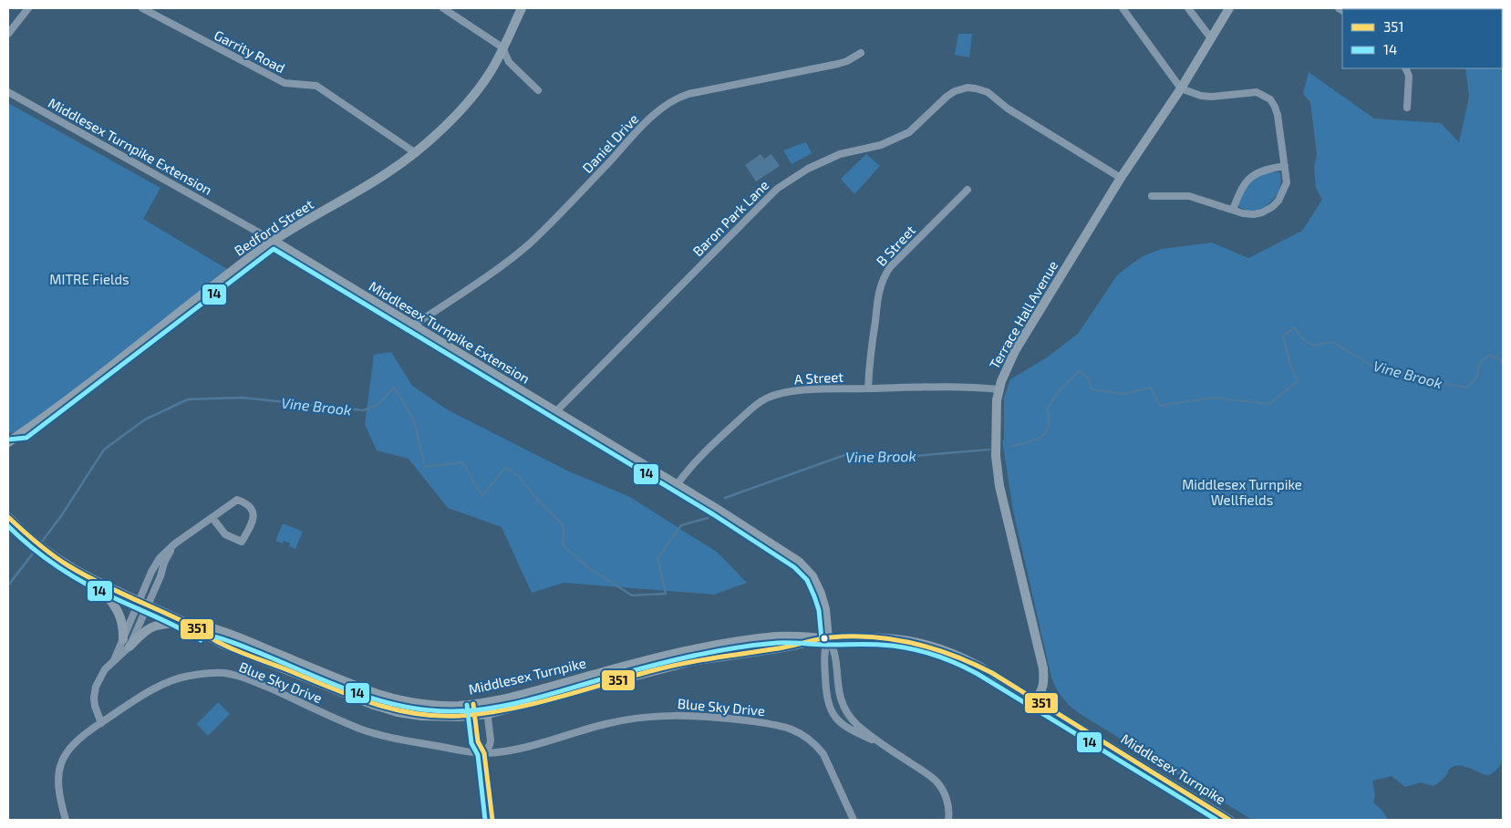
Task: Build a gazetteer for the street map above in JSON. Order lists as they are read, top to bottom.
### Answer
{
  "streets": {
    "main road": [
      "Middlesex Turnpike Extension",
      "Bedford Street",
      "Terrace Hall Avenue",
      "Middlesex Turnpike"
    ],
    "street": [
      "Garrity Road",
      "Daniel Drive",
      "Baron Park Lane",
      "B Street",
      "A Street",
      "Blue Sky Drive"
    ]
  },
  "crossings": [
    ["Garrity Road", "Bedford Street"],
    ["Daniel Drive", "Middlesex Turnpike Extension"],
    ["Middlesex Turnpike Extension", "Baron Park Lane"],
    ["Middlesex Turnpike Extension", "Bedford Street"],
    ["Middlesex Turnpike Extension", "A Street"],
    ["Middlesex Turnpike Extension", "Middlesex Turnpike"],
    ["Baron Park Lane", "Terrace Hall Avenue"],
    ["B Street", "A Street"],
    ["Terrace Hall Avenue", "A Street"],
    ["Terrace Hall Avenue", "Middlesex Turnpike"]
  ],
  "water": ["Vine Brook"],
  "parks": ["MITRE Fields", "Middlesex Turnpike Wellfields"],
  "lines": ["transit line 14", "transit line 351"],
  "legend": ["351", "14"]
}
